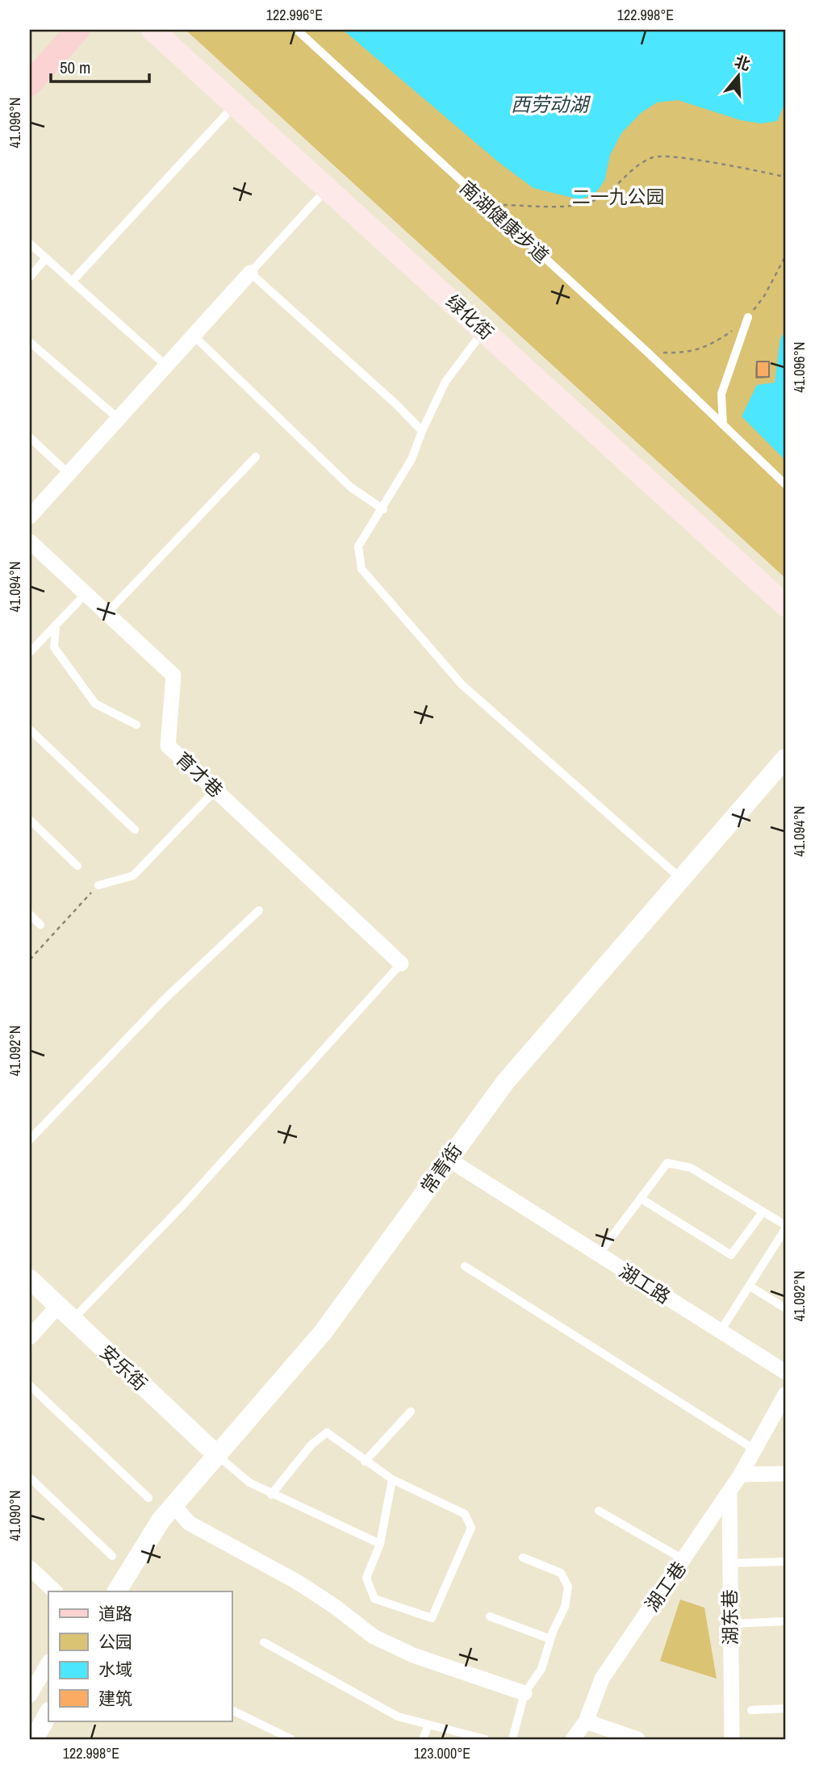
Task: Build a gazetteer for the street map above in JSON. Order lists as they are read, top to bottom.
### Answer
{
  "streets": {
    "main road": ["绿化街"],
    "street": [
      "育才巷",
      "常青街",
      "湖工路",
      "安乐街",
      "湖工巷",
      "湖东巷"
    ],
    "lane": ["南湖健康步道"]
  },
  "crossings": [
    ["常青街", "湖工路"],
    ["常青街", "安乐街"],
    ["湖工巷", "湖东巷"]
  ],
  "water": ["西劳动湖"],
  "parks": ["二一九公园"],
  "legend": [
    "道路",
    "公园",
    "水域",
    "建筑"
  ],
  "scale_bar": "50 m",
  "north": "top",
  "coordinates": [
    "122.996°E",
    "122.998°E",
    "41.096°N",
    "41.094°N",
    "41.092°N",
    "41.090°N",
    "123.000°E"
  ]
}
